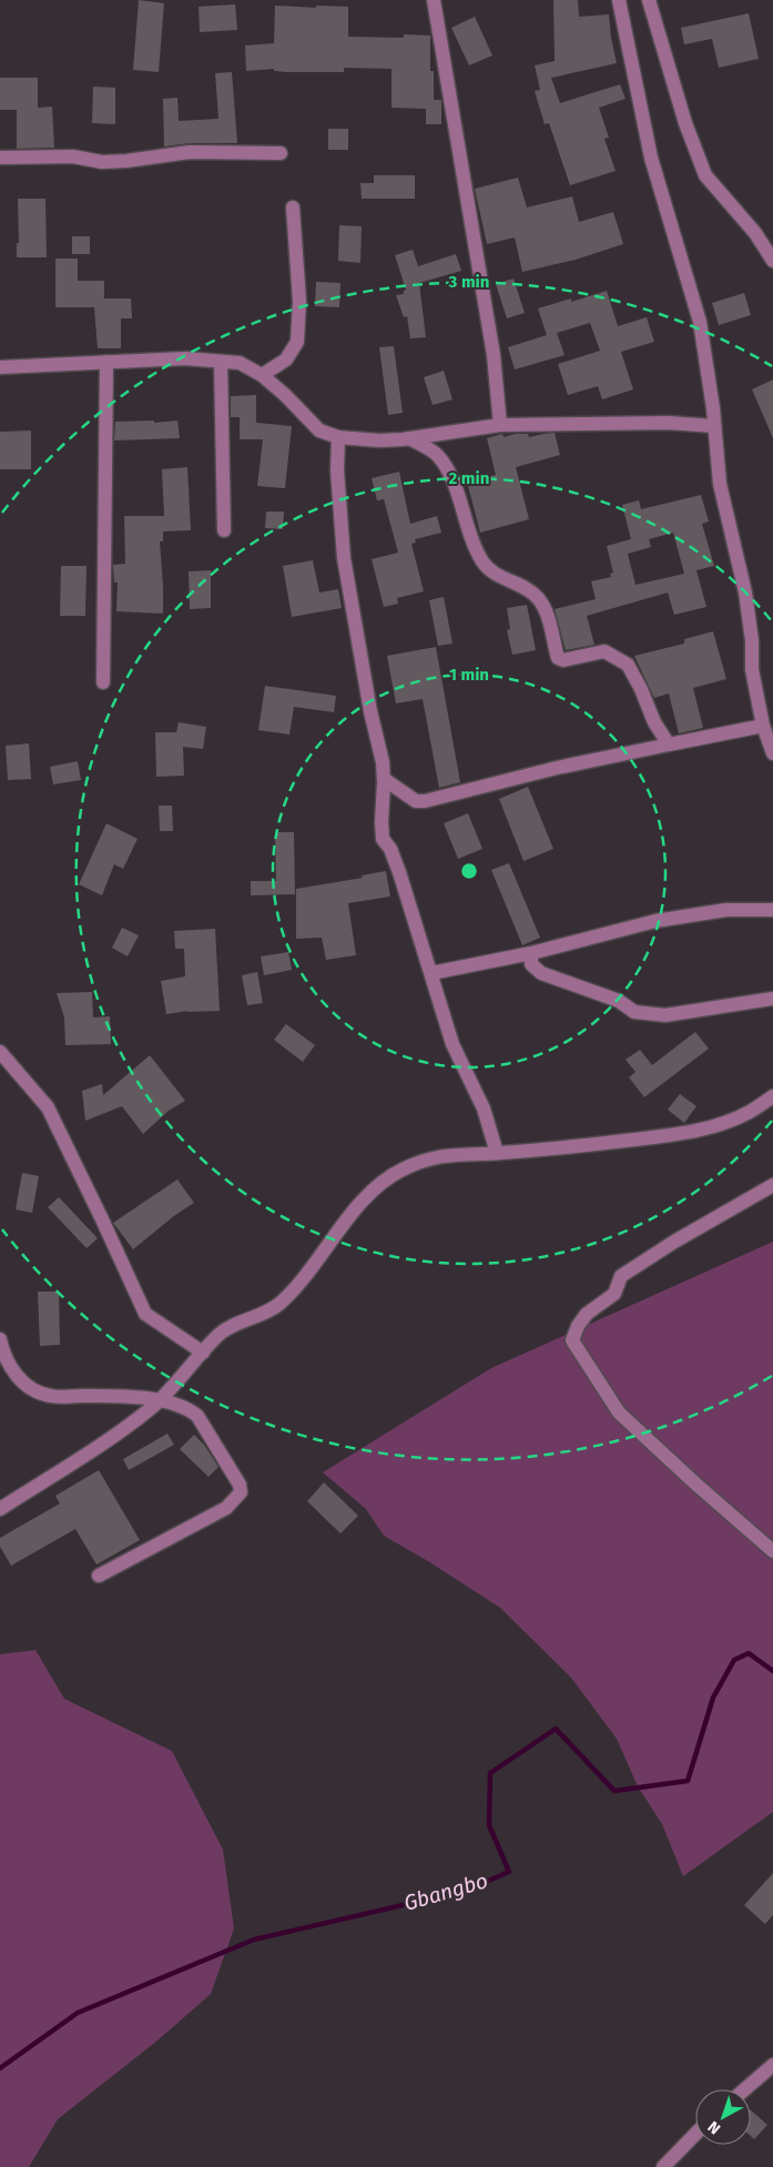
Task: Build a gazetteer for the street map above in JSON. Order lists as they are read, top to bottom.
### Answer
{
  "water": ["Gbangbo"],
  "north": "bottom left",
  "rings": ["3 min", "2 min", "1 min"]
}
